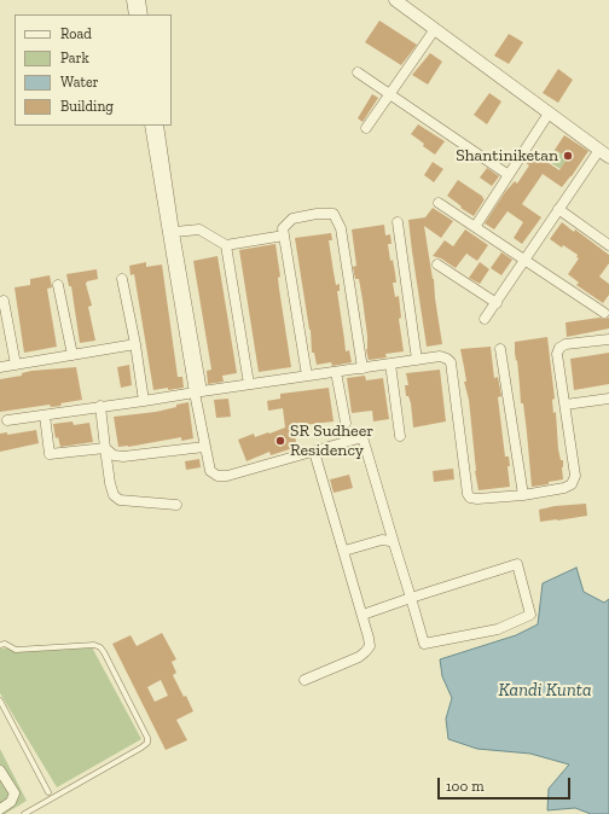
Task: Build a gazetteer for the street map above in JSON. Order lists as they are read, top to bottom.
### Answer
{
  "water": ["Kandi Kunta"],
  "places": ["Shantiniketan", "SR Sudheer Residency"],
  "legend": [
    "Road",
    "Park",
    "Water",
    "Building"
  ],
  "scale_bar": "100 m"
}
